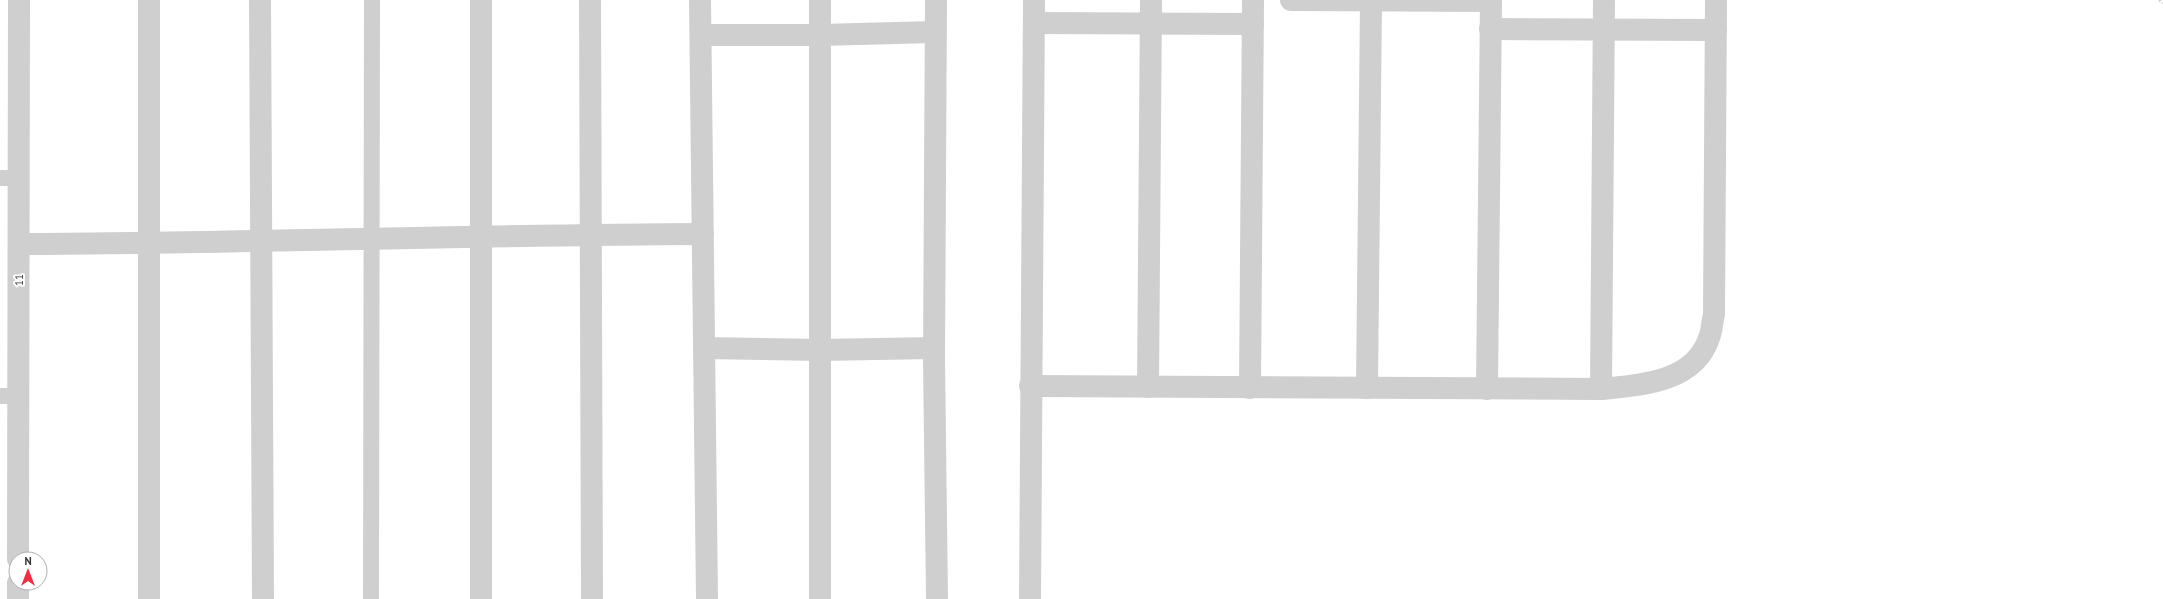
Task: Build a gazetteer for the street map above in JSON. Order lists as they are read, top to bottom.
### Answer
{
  "streets": {
    "street": ["11"]
  },
  "north": "top"
}
